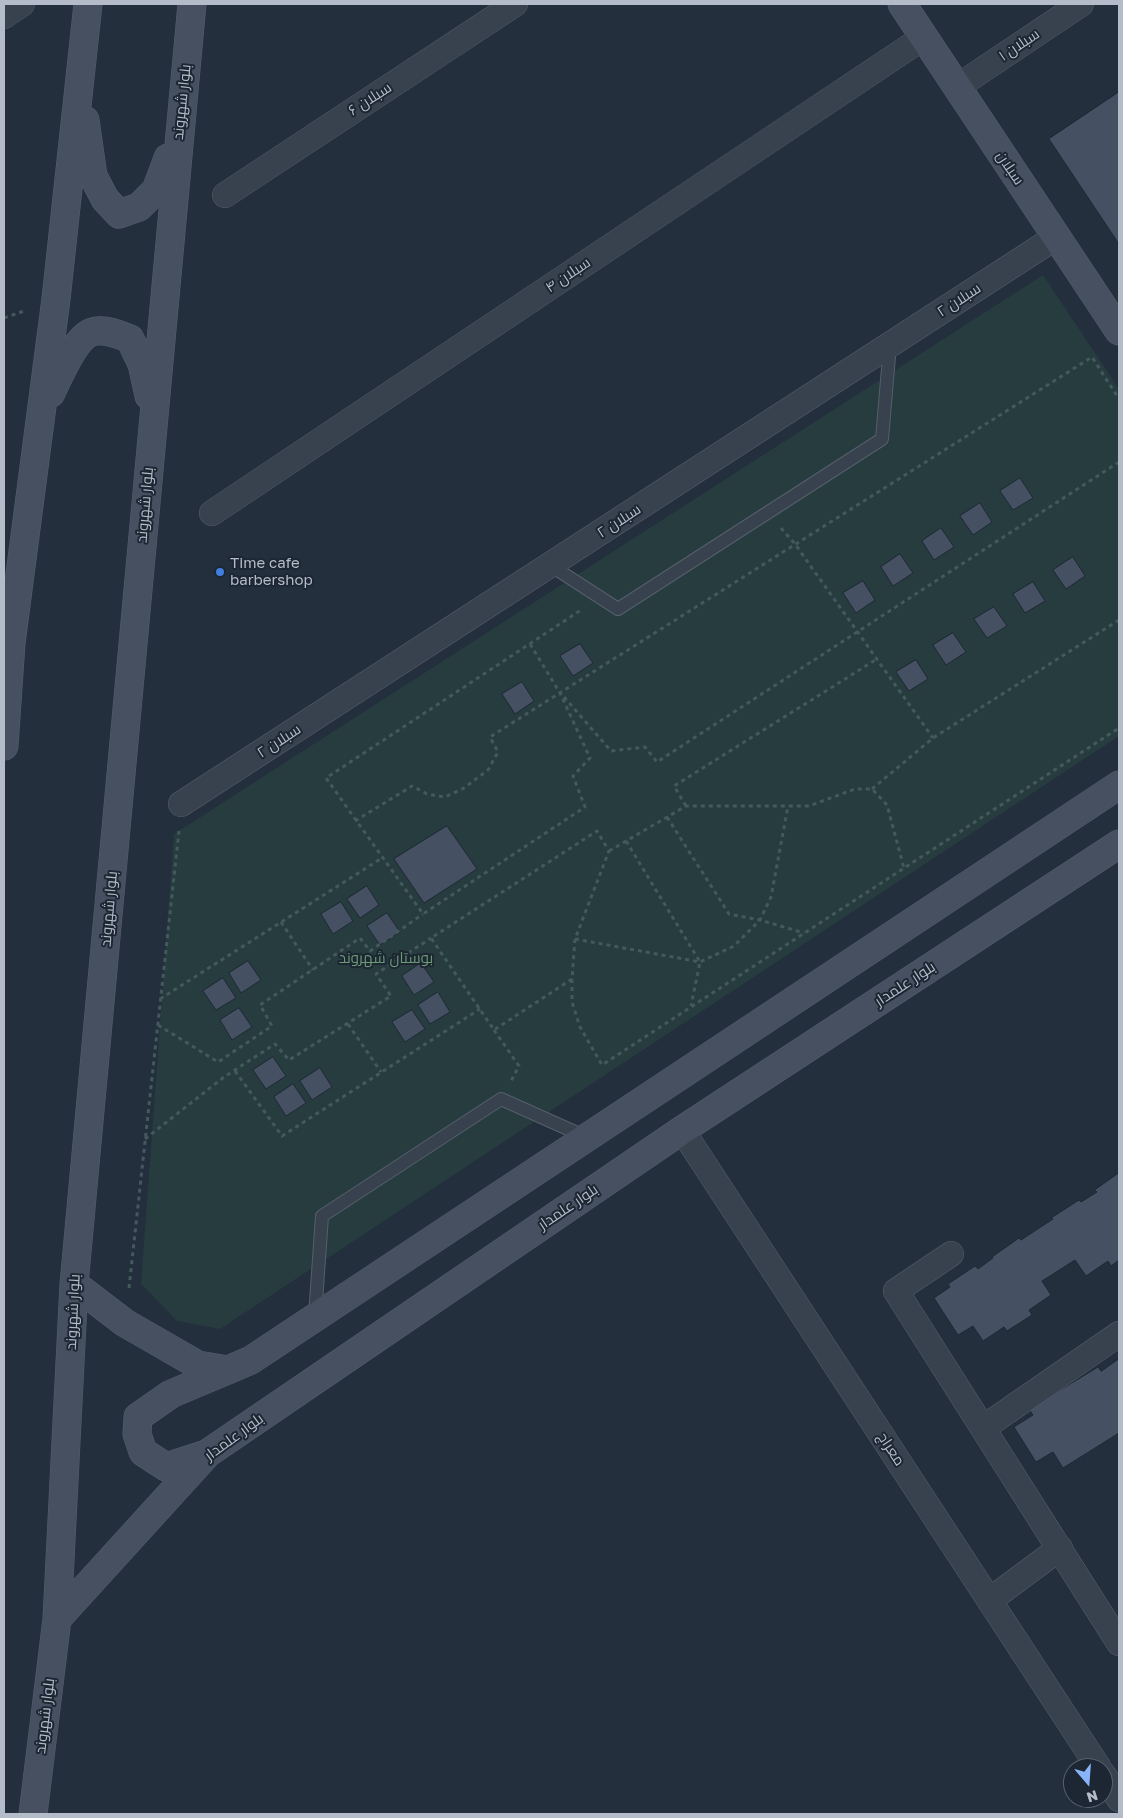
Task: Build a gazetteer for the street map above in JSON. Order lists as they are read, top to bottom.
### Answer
{
  "streets": {
    "main road": ["بلوار شهروند", "سبلان", "بلوار علمدار"],
    "street": [
      "سبلان ۱",
      "سبلان ۶",
      "سبلان ۴",
      "سبلان ۲",
      "معراج"
    ]
  },
  "crossings": [
    ["سبلان ۱", "سبلان"],
    ["بلوار شهروند", "بلوار علمدار"],
    ["سبلان", "سبلان ۴"],
    ["سبلان", "سبلان ۲"],
    ["بلوار علمدار", "معراج"]
  ],
  "parks": ["بوستان شهروند"],
  "places": ["Time cafe barbershop"],
  "north": "bottom"
}
